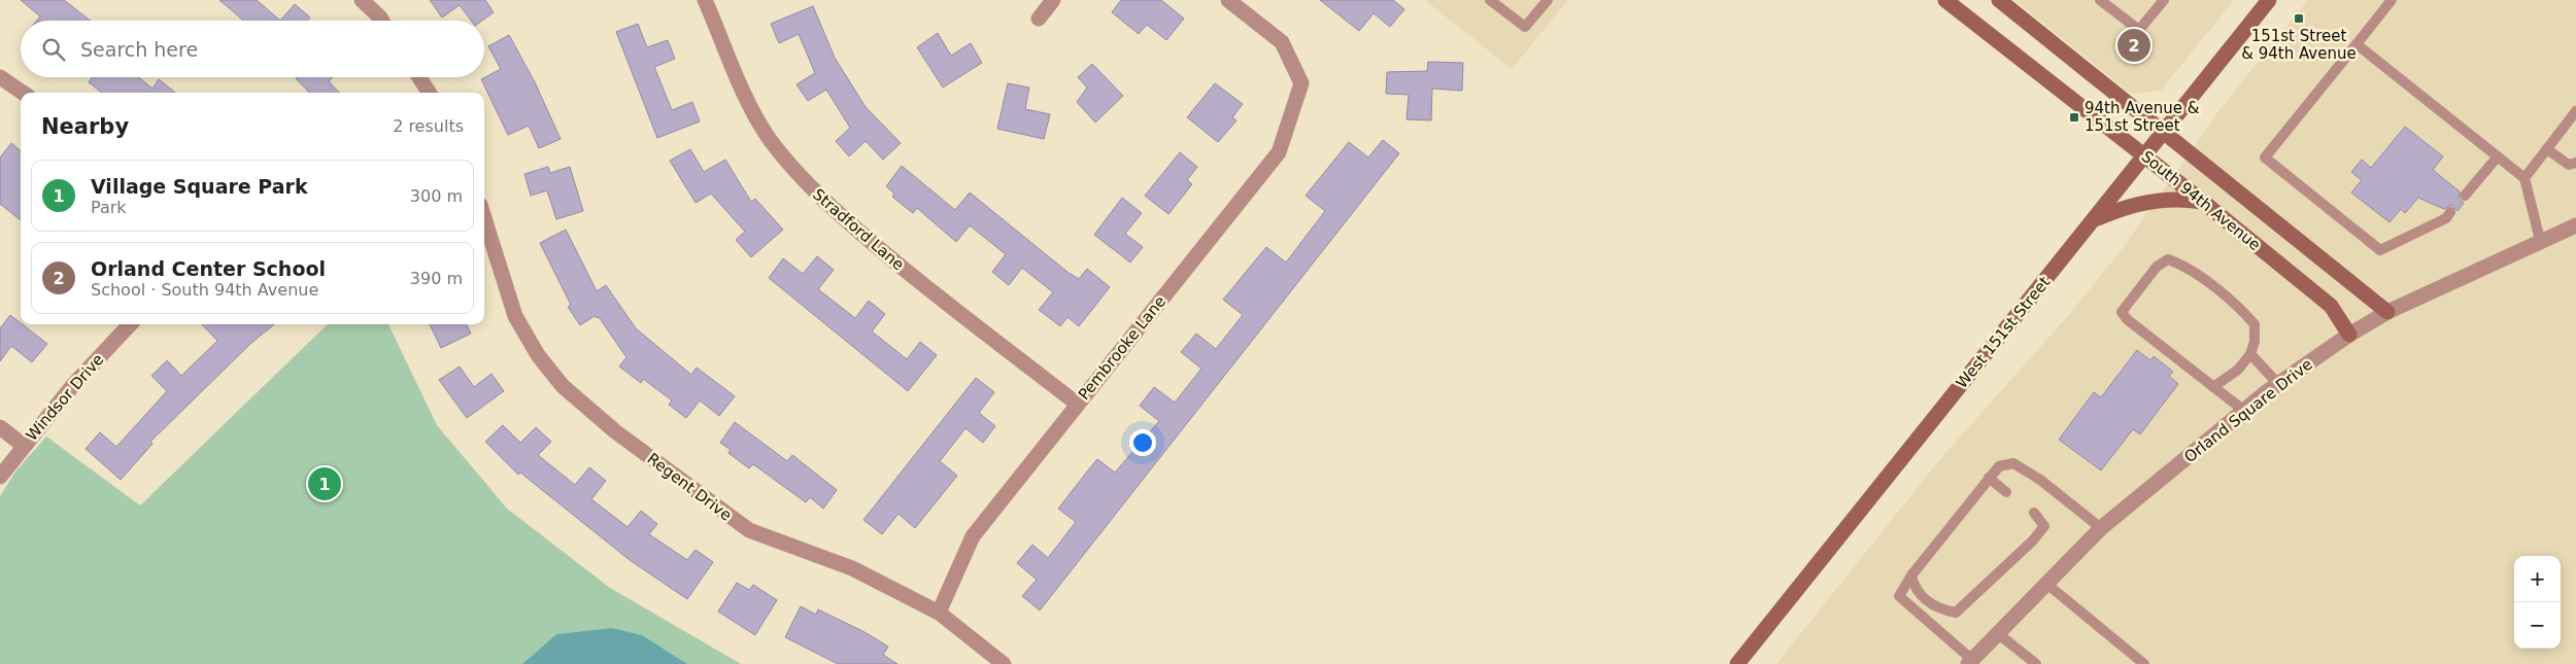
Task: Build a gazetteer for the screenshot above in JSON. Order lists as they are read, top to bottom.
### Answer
{
  "streets": {
    "street": [
      "South 94th Avenue",
      "Stradford Lane",
      "West 151st Street",
      "Pembrooke Lane",
      "Windsor Drive",
      "Orland Square Drive",
      "Regent Drive"
    ]
  },
  "crossings": [
    ["South 94th Avenue", "West 151st Street"],
    ["South 94th Avenue", "Orland Square Drive"],
    ["Stradford Lane", "Pembrooke Lane"],
    ["Pembrooke Lane", "Regent Drive"]
  ],
  "places": {
    "transit": ["151st Street & 94th Avenue", "94th Avenue & 151st Street"]
  },
  "page": {
    "search": "Search here",
    "pins": ["2", "1"],
    "heading": ["Nearby", "2 results"],
    "list": [
      {
        "mark": "1",
        "name": "Village Square Park",
        "note": "Park",
        "value": "300 m"
      },
      {
        "mark": "2",
        "name": "Orland Center School",
        "note": "School · South 94th Avenue",
        "value": "390 m"
      }
    ],
    "map_buttons": ["+", "−"]
  }
}
